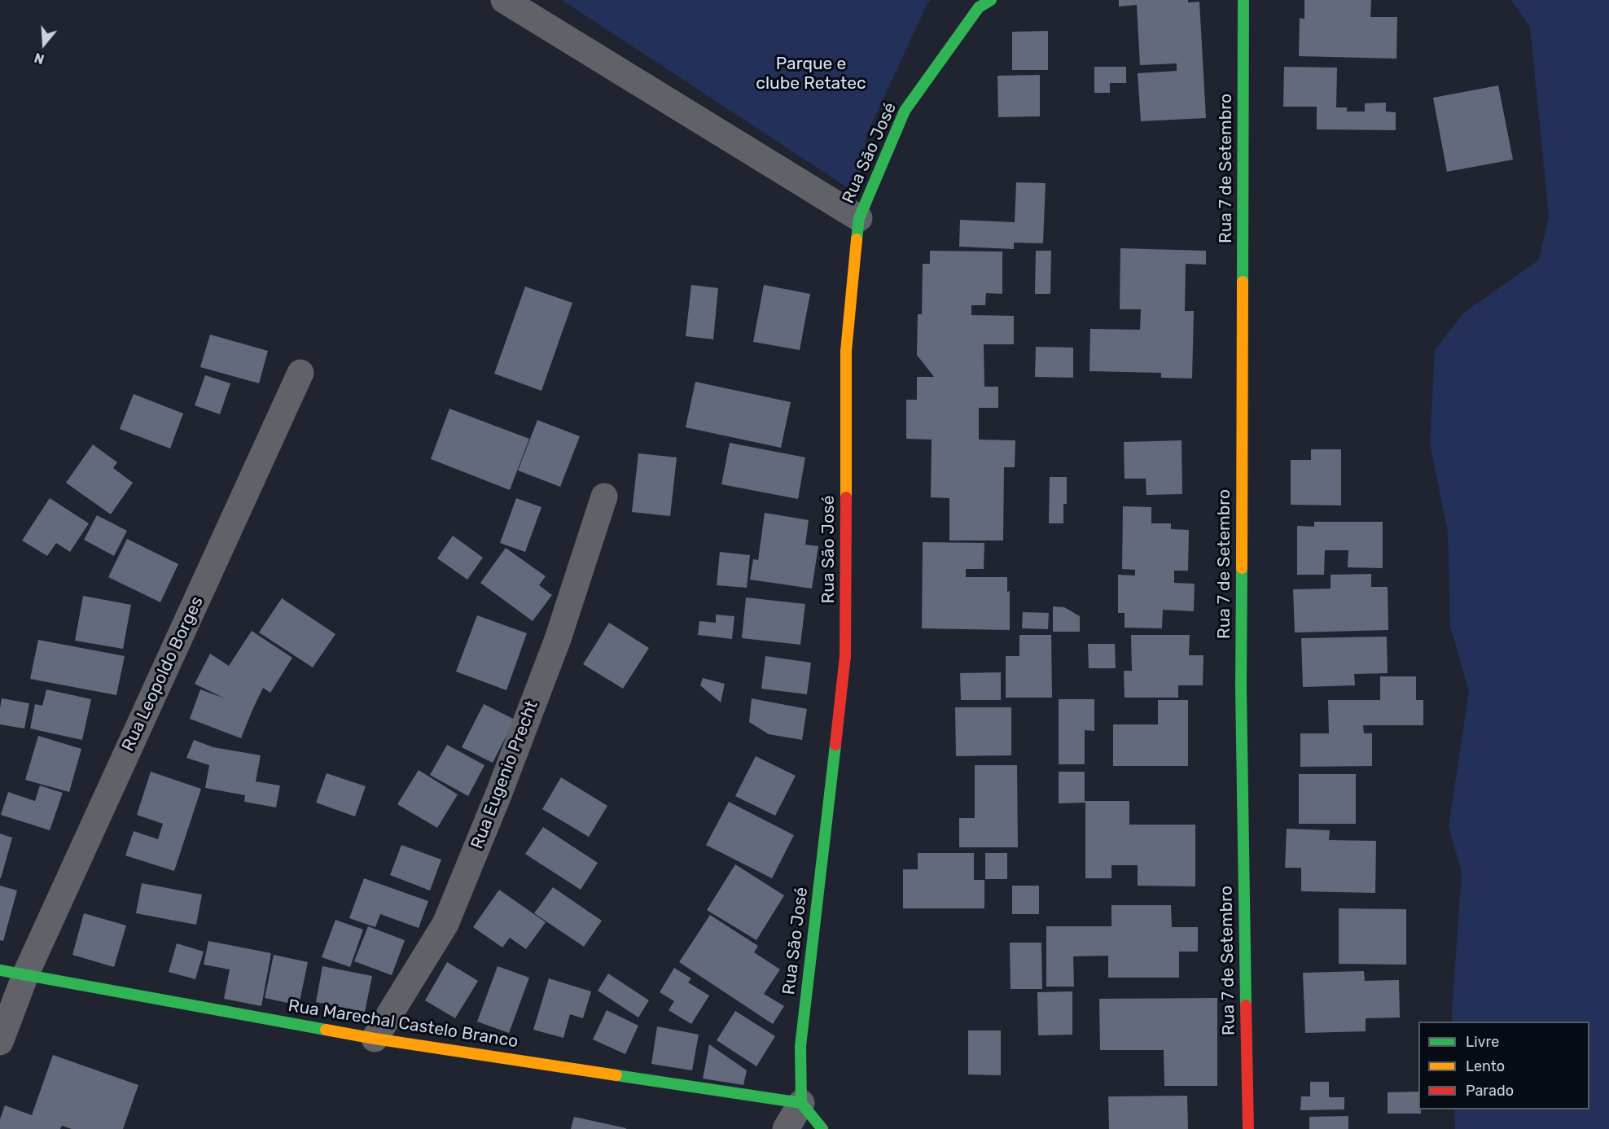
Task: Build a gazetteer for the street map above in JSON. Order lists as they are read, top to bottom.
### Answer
{
  "streets": {
    "street": [
      "Rua São José",
      "Rua 7 de Setembro",
      "Rua Leopoldo Borges",
      "Rua Eugenio Precht",
      "Rua Marechal Castelo Branco"
    ]
  },
  "crossings": [
    ["Rua São José", "Rua Marechal Castelo Branco"],
    ["Rua Leopoldo Borges", "Rua Marechal Castelo Branco"],
    ["Rua Eugenio Precht", "Rua Marechal Castelo Branco"]
  ],
  "parks": ["Parque e clube Retatec"],
  "legend": ["Livre", "Lento", "Parado"],
  "north": "bottom"
}
